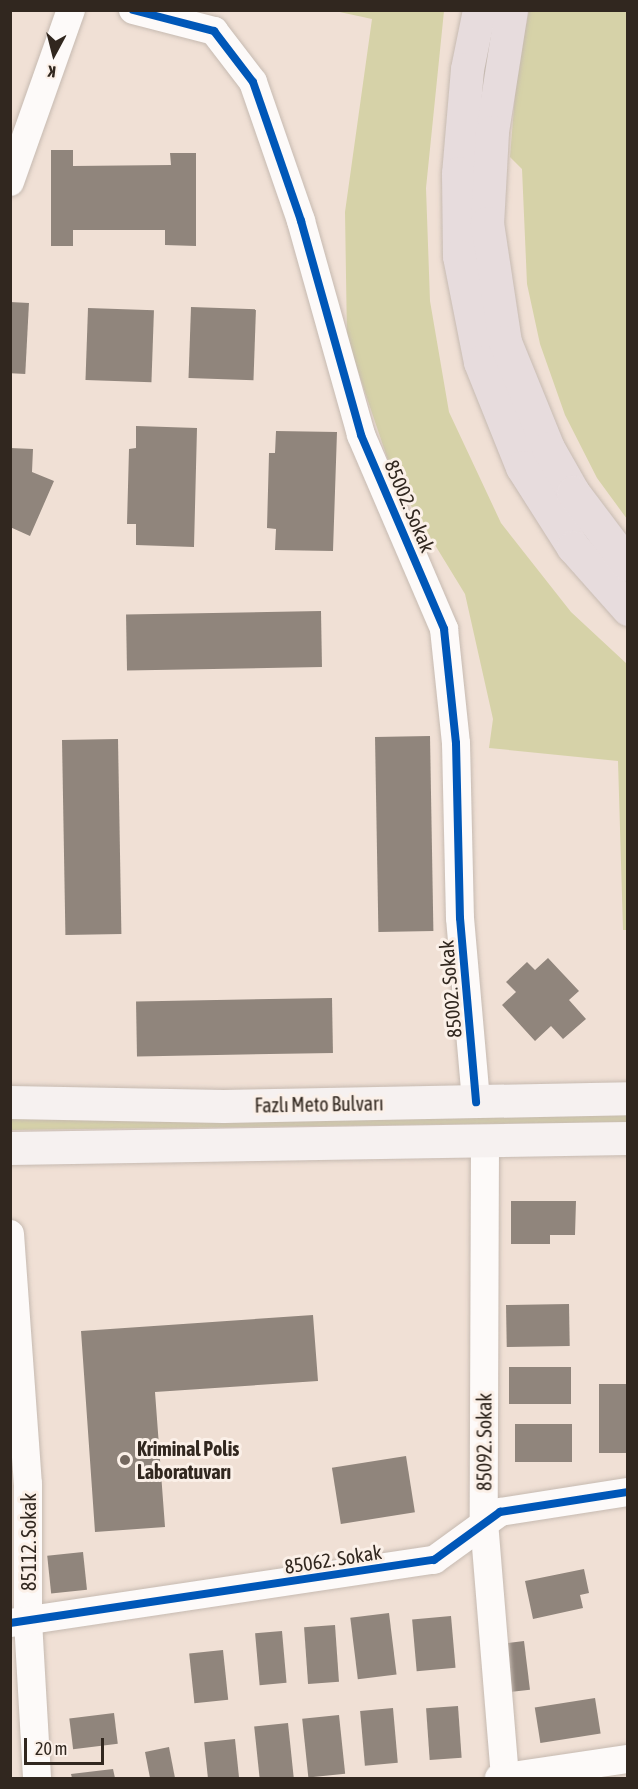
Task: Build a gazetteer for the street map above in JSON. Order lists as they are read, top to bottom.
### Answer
{
  "streets": {
    "main road": ["Fazlı Meto Bulvarı"],
    "street": [
      "85002. Sokak",
      "85092. Sokak",
      "85112. Sokak",
      "85062. Sokak"
    ]
  },
  "crossings": [
    ["85002. Sokak", "Fazlı Meto Bulvarı"],
    ["Fazlı Meto Bulvarı", "85092. Sokak"],
    ["85092. Sokak", "85062. Sokak"],
    ["85112. Sokak", "85062. Sokak"]
  ],
  "places": ["Kriminal Polis Laboratuvarı"],
  "scale_bar": "20 m",
  "north": "bottom"
}
